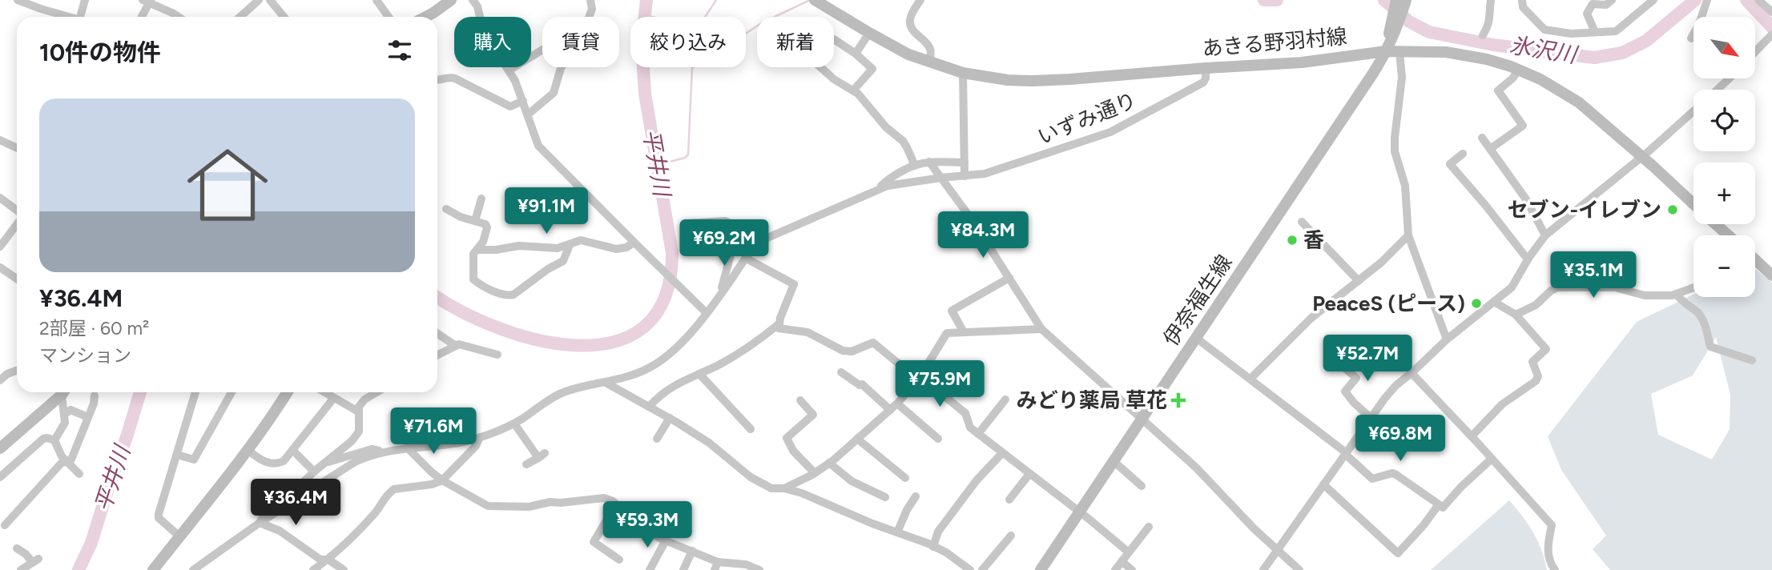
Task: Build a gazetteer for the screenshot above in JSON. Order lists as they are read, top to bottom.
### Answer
{
  "streets": {
    "main road": ["あきる野羽村線", "伊奈福生線"],
    "street": ["いずみ通り"]
  },
  "crossings": [
    ["あきる野羽村線", "いずみ通り"],
    ["あきる野羽村線", "伊奈福生線"]
  ],
  "water": ["氷沢川", "平井川"],
  "places": {
    "other": ["セブン-イレブン", "香", "PeaceS (ピース)"],
    "health": ["みどり薬局 草花"]
  },
  "north": "bottom right",
  "page": {
    "map_buttons": ["+", "−"],
    "chip": [
      "購入",
      "賃貸",
      "絞り込み",
      "新着"
    ],
    "heading": "10件の物件",
    "list": [
      {
        "name": "¥36.4M",
        "note": "2部屋 · 60 m² · マンション"
      }
    ],
    "price": [
      "¥91.1M",
      "¥84.3M",
      "¥69.2M",
      "¥35.1M",
      "¥52.7M",
      "¥75.9M",
      "¥71.6M",
      "¥69.8M",
      "¥36.4M",
      "¥59.3M"
    ]
  }
}
